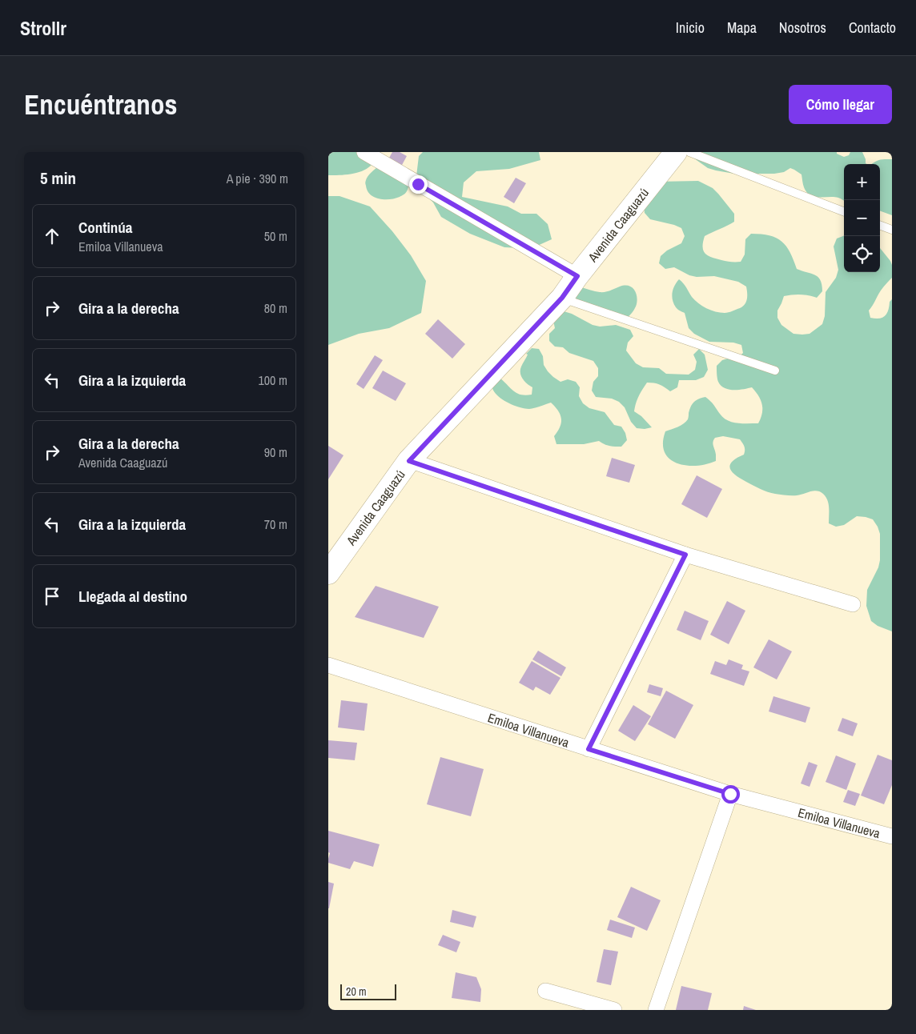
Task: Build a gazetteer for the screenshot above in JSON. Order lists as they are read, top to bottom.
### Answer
{
  "streets": {
    "street": ["Avenida Caaguazú", "Emiloa Villanueva"]
  },
  "scale_bar": "20 m",
  "page": {
    "header": "Strollr",
    "nav": [
      "Inicio",
      "Mapa",
      "Nosotros",
      "Contacto"
    ],
    "buttons": "Cómo llegar",
    "title": "Encuéntranos",
    "heading": ["5 min", "A pie · 390 m"],
    "map_buttons": ["+", "−"],
    "list": [
      ["Continúa", "Emiloa Villanueva", "50 m"],
      ["Gira a la derecha", "80 m"],
      ["Gira a la izquierda", "100 m"],
      ["Gira a la derecha", "Avenida Caaguazú", "90 m"],
      ["Gira a la izquierda", "70 m"],
      "Llegada al destino"
    ],
    "scale": "20 m"
  }
}
